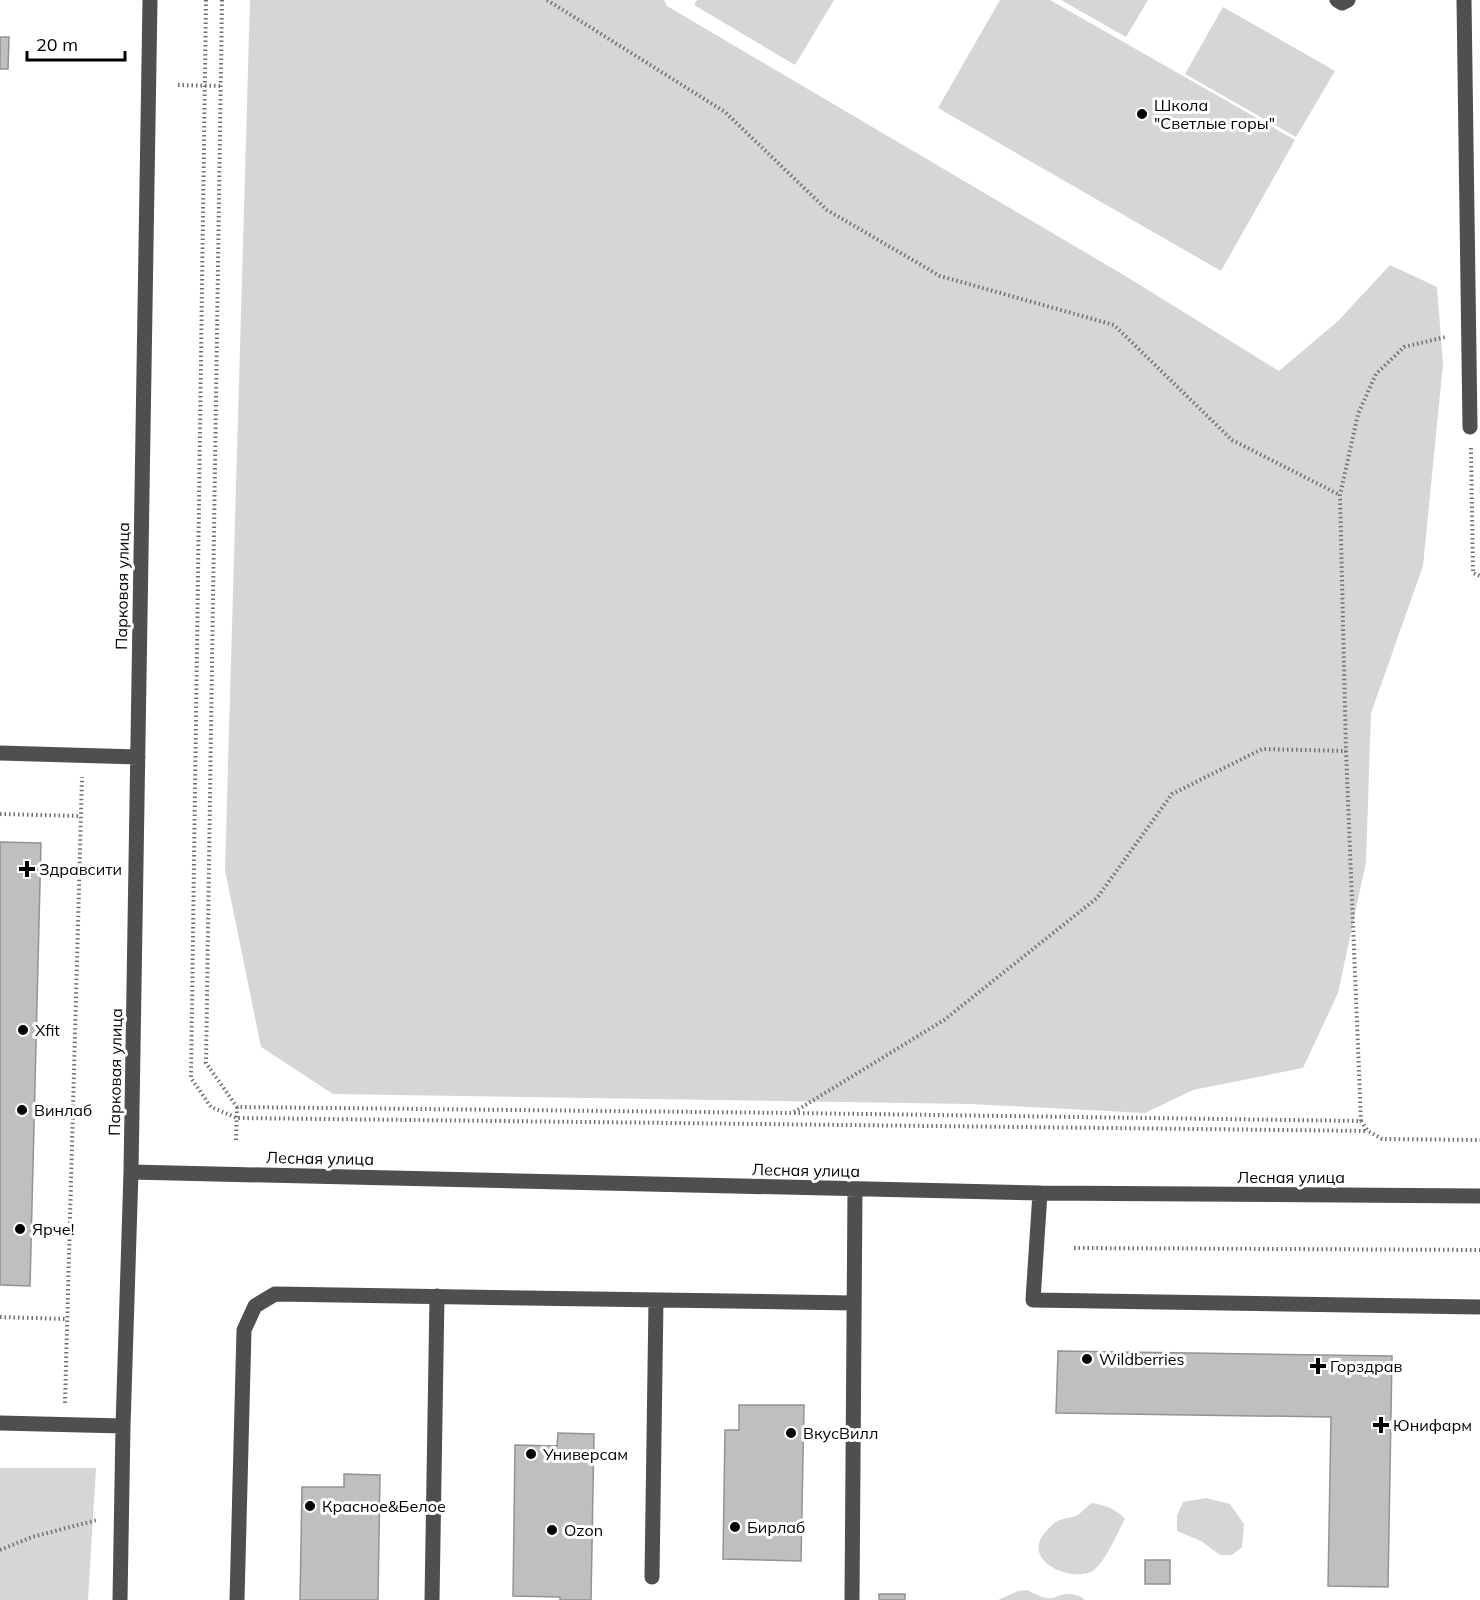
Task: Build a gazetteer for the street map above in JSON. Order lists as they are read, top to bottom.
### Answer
{
  "streets": {
    "street": ["Парковая улица", "Лесная улица"]
  },
  "crossings": [
    ["Парковая улица", "Лесная улица"]
  ],
  "places": {
    "other": [
      "Школа \"Светлые горы\"",
      "Xfit",
      "Винлаб",
      "Ярче!",
      "Wildberries",
      "ВкусВилл",
      "Универсам",
      "Красное&Белое",
      "Бирлаб",
      "Ozon"
    ],
    "health": ["Здравсити", "Горздрав", "Юнифарм"]
  },
  "scale_bar": "20 m"
}
